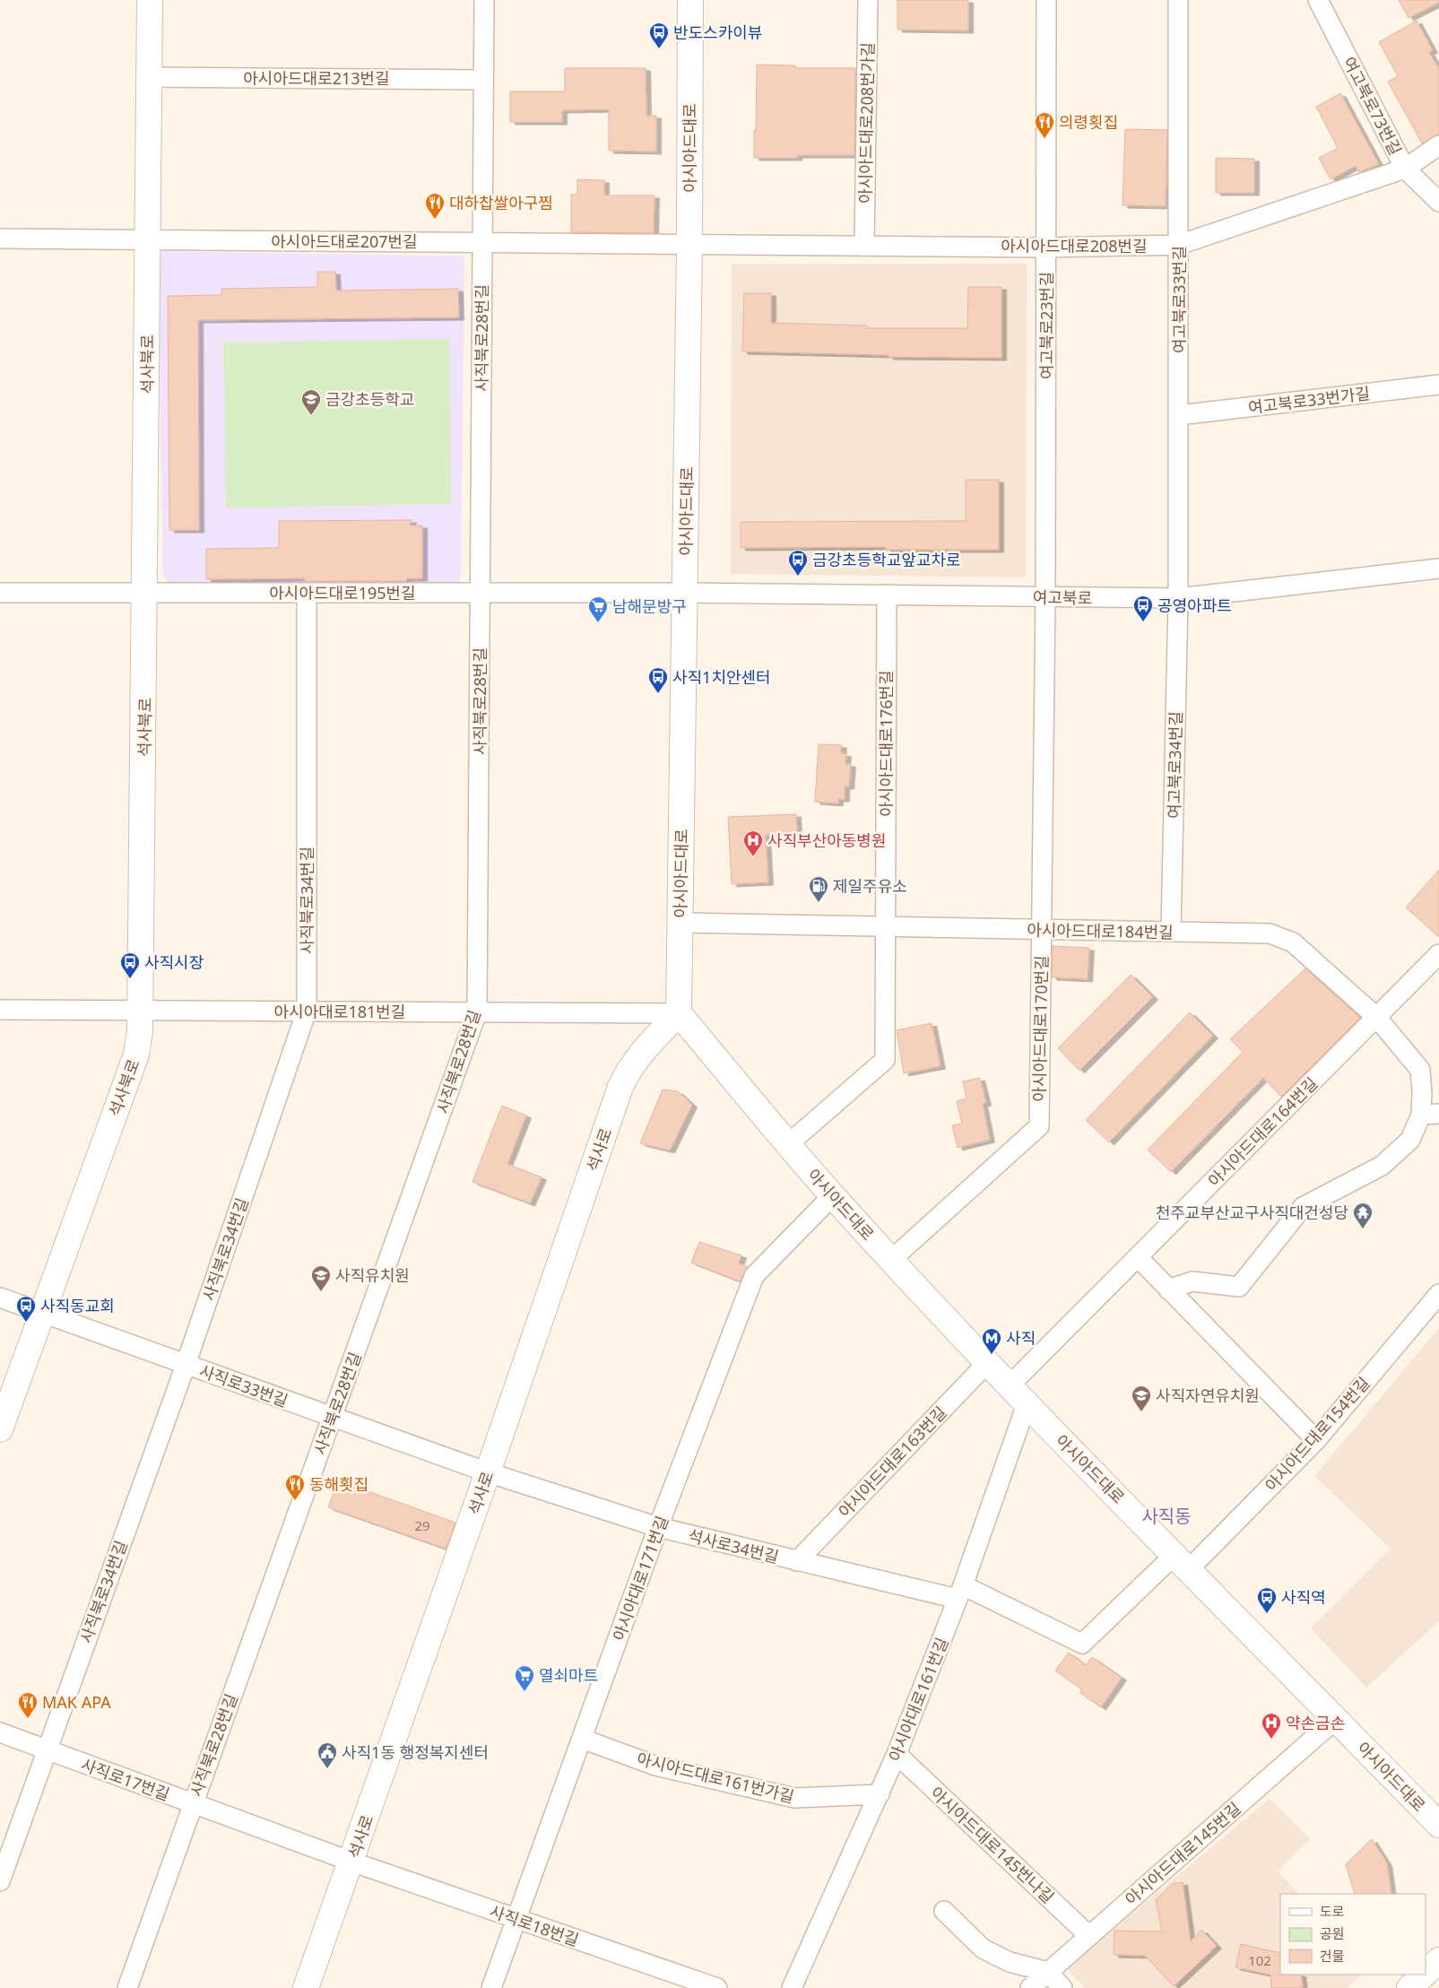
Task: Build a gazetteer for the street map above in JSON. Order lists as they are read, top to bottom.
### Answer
{
  "streets": {
    "main road": ["아시아드대로", "석사북로", "석사로"],
    "street": [
      "아시아드대로213번길",
      "여고북로73번길",
      "아시아드대로208번가길",
      "아시아드대로207번길",
      "아시아드대로208번길",
      "여고북로33번길",
      "여고북로23번길",
      "사직북로28번길",
      "여고북로33번가길",
      "아시아드대로195번길",
      "여고북로",
      "아시아드대로176번길",
      "여고북로34번길",
      "사직북로34번길",
      "아시아드대로184번길",
      "아시아대로181번길",
      "아시아드대로170번길",
      "아시아드대로164번길",
      "사직로33번길",
      "아시아드대로154번길",
      "아시아드대로163번길",
      "석사로34번길",
      "아시아대로171번길",
      "아시아대로161번길",
      "아시아드대로161번가길",
      "사직로17번길",
      "아시아드대로145번나길",
      "아시아드대로145번길",
      "사직로18번길"
    ]
  },
  "crossings": [
    ["아시아드대로213번길", "사직북로28번길"],
    ["아시아드대로213번길", "석사북로"],
    ["여고북로73번길", "아시아드대로208번길"],
    ["아시아드대로208번가길", "아시아드대로208번길"],
    ["아시아드대로", "아시아드대로207번길"],
    ["아시아드대로", "아시아드대로208번길"],
    ["아시아드대로", "아시아드대로195번길"],
    ["아시아드대로", "여고북로"],
    ["아시아드대로", "아시아드대로176번길"],
    ["아시아드대로", "아시아드대로184번길"],
    ["아시아드대로", "아시아대로181번길"],
    ["아시아드대로", "아시아드대로170번길"],
    ["아시아드대로", "아시아드대로164번길"],
    ["아시아드대로", "석사로"],
    ["아시아드대로", "아시아드대로154번길"],
    ["아시아드대로", "아시아드대로163번길"],
    ["아시아드대로", "석사로34번길"],
    ["아시아드대로", "아시아대로171번길"],
    ["아시아드대로", "아시아대로161번길"],
    ["아시아드대로", "아시아드대로145번길"],
    ["아시아드대로207번길", "아시아드대로208번길"],
    ["아시아드대로207번길", "사직북로28번길"],
    ["아시아드대로207번길", "석사북로"],
    ["아시아드대로208번길", "여고북로33번길"],
    ["아시아드대로208번길", "여고북로23번길"],
    ["여고북로33번길", "여고북로33번가길"],
    ["여고북로33번길", "여고북로"],
    ["여고북로33번길", "여고북로34번길"],
    ["여고북로23번길", "여고북로"],
    ["여고북로23번길", "아시아드대로170번길"],
    ["사직북로28번길", "아시아드대로195번길"],
    ["사직북로28번길", "아시아대로181번길"],
    ["사직북로28번길", "사직로33번길"],
    ["사직북로28번길", "사직로17번길"],
    ["석사북로", "아시아드대로195번길"],
    ["석사북로", "아시아대로181번길"],
    ["석사북로", "사직로33번길"],
    ["아시아드대로195번길", "여고북로"],
    ["아시아드대로195번길", "사직북로34번길"],
    ["여고북로", "아시아드대로176번길"],
    ["여고북로", "여고북로34번길"],
    ["여고북로", "아시아드대로170번길"],
    ["아시아드대로176번길", "아시아드대로184번길"],
    ["여고북로34번길", "아시아드대로184번길"],
    ["사직북로34번길", "아시아대로181번길"],
    ["사직북로34번길", "사직로33번길"],
    ["사직북로34번길", "사직로17번길"],
    ["아시아드대로184번길", "아시아드대로170번길"],
    ["아시아드대로184번길", "아시아드대로164번길"],
    ["아시아대로181번길", "석사로"],
    ["석사로", "사직로33번길"],
    ["석사로", "석사로34번길"],
    ["석사로", "사직로17번길"],
    ["석사로", "사직로18번길"],
    ["사직로33번길", "석사로34번길"],
    ["아시아드대로154번길", "석사로34번길"],
    ["아시아드대로163번길", "석사로34번길"],
    ["석사로34번길", "아시아대로171번길"],
    ["석사로34번길", "아시아대로161번길"],
    ["아시아대로171번길", "아시아드대로161번가길"],
    ["아시아대로171번길", "사직로18번길"],
    ["아시아대로161번길", "아시아드대로161번가길"],
    ["아시아대로161번길", "아시아드대로145번나길"],
    ["사직로17번길", "사직로18번길"],
    ["아시아드대로145번나길", "아시아드대로145번길"]
  ],
  "districts": ["사직동"],
  "places": {
    "bus stop": [
      "반도스카이뷰",
      "금강초등학교앞교차로",
      "공영아파트",
      "사직1치안센터",
      "사직시장",
      "사직동교회",
      "사직역"
    ],
    "restaurant": [
      "의령횟집",
      "대하찹쌀아구찜",
      "동해횟집",
      "MAK APA"
    ],
    "school or university": ["금강초등학교", "사직유치원", "사직자연유치원"],
    "supermarket": ["남해문방구", "열쇠마트"],
    "hospital": ["사직부산아동병원", "약손금손"],
    "fuel station": ["제일주유소"],
    "temple": ["천주교부산교구사직대건성당"],
    "metro station": ["사직"],
    "public building": ["사직1동 행정복지센터"]
  },
  "house_numbers": ["29", "102"],
  "legend": ["도로", "공원", "건물"]
}
